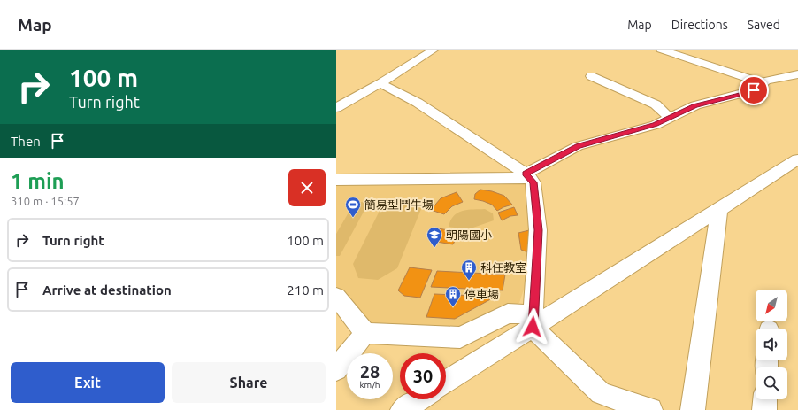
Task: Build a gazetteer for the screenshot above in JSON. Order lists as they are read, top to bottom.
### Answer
{
  "places": {
    "sports": ["簡易型鬥牛場"],
    "school or university": ["朝陽國小"],
    "building": ["科任教室", "停車場"]
  },
  "north": "bottom left",
  "page": {
    "header": "Map",
    "nav": ["Map", "Directions", "Saved"],
    "turn": ["100 m", "Turn right"],
    "then": "Then",
    "heading": ["1 min", "310 m · 15:57"],
    "list": [
      {
        "name": "Turn right",
        "value": "100 m"
      },
      {
        "name": "Arrive at destination",
        "value": "210 m"
      }
    ],
    "speed": "28 km/h",
    "limit": "30",
    "buttons": ["Exit", "Share"]
  }
}
